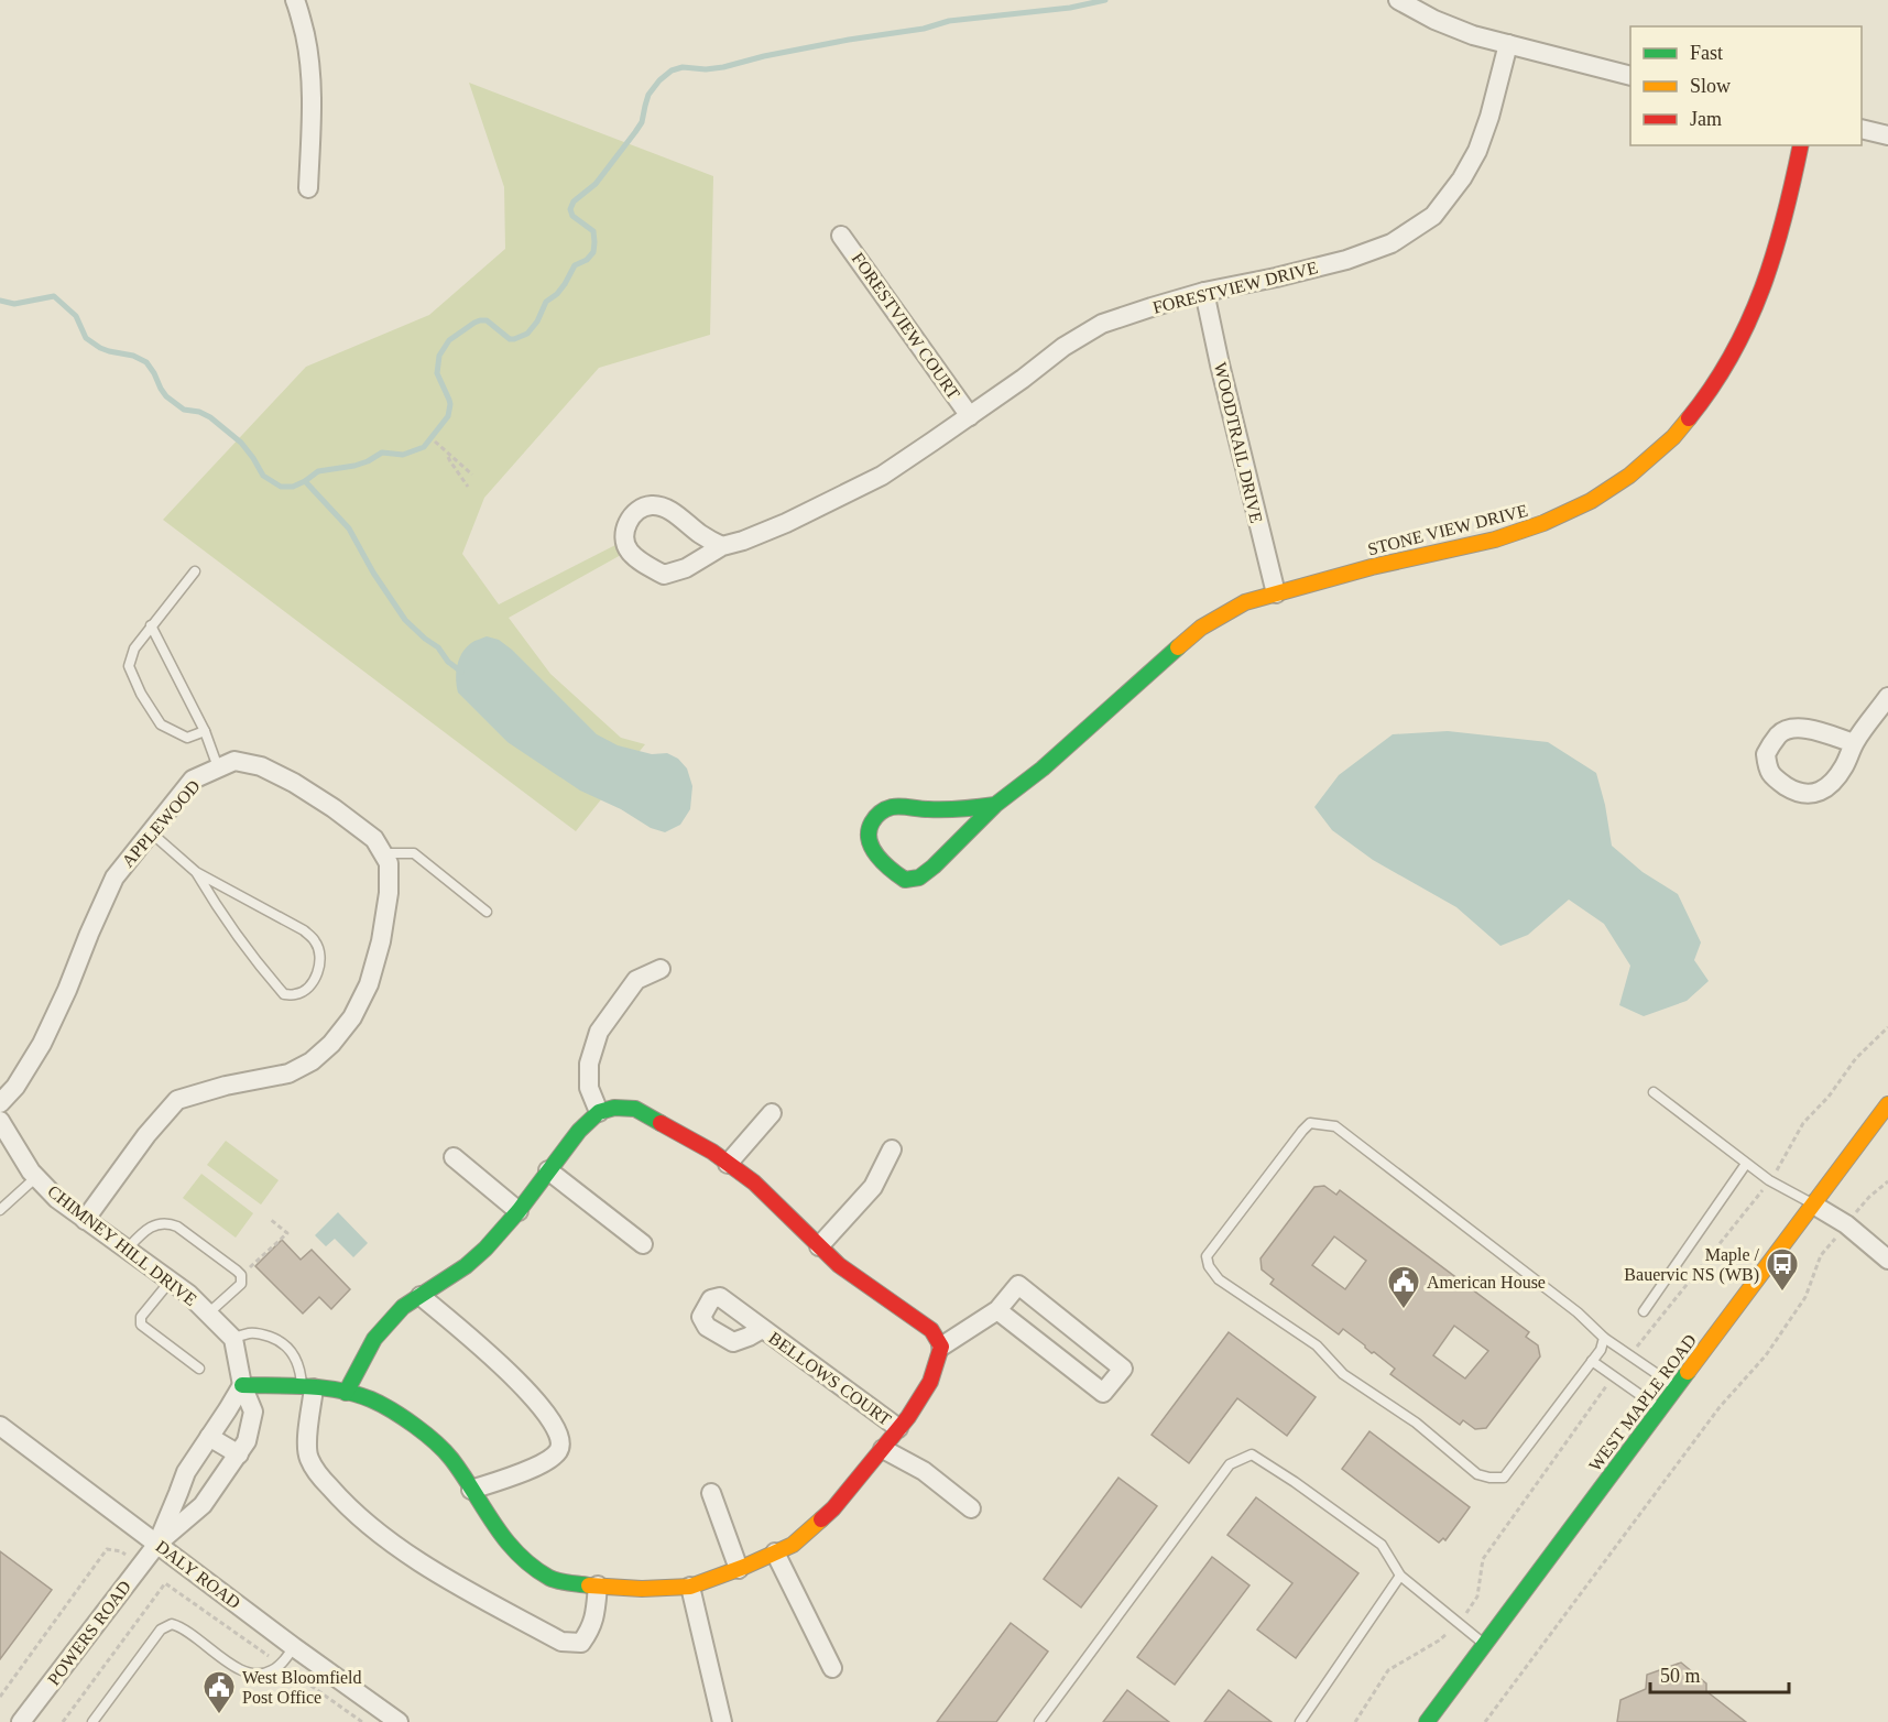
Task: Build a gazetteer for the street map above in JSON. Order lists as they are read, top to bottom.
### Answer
{
  "streets": {
    "street": [
      "FORESTVIEW DRIVE",
      "FORESTVIEW COURT",
      "WOODTRAIL DRIVE",
      "STONE VIEW DRIVE",
      "APPLEWOOD",
      "CHIMNEY HILL DRIVE",
      "BELLOWS COURT",
      "WEST MAPLE ROAD",
      "DALY ROAD",
      "POWERS ROAD"
    ]
  },
  "crossings": [
    ["FORESTVIEW DRIVE", "FORESTVIEW COURT"],
    ["FORESTVIEW DRIVE", "WOODTRAIL DRIVE"],
    ["WOODTRAIL DRIVE", "STONE VIEW DRIVE"],
    ["APPLEWOOD", "CHIMNEY HILL DRIVE"],
    ["DALY ROAD", "POWERS ROAD"]
  ],
  "places": {
    "bus stop": ["Maple / Bauervic NS (WB)"],
    "public building": ["American House", "West Bloomfield Post Office"]
  },
  "legend": ["Fast", "Slow", "Jam"],
  "scale_bar": "50 m"
}
